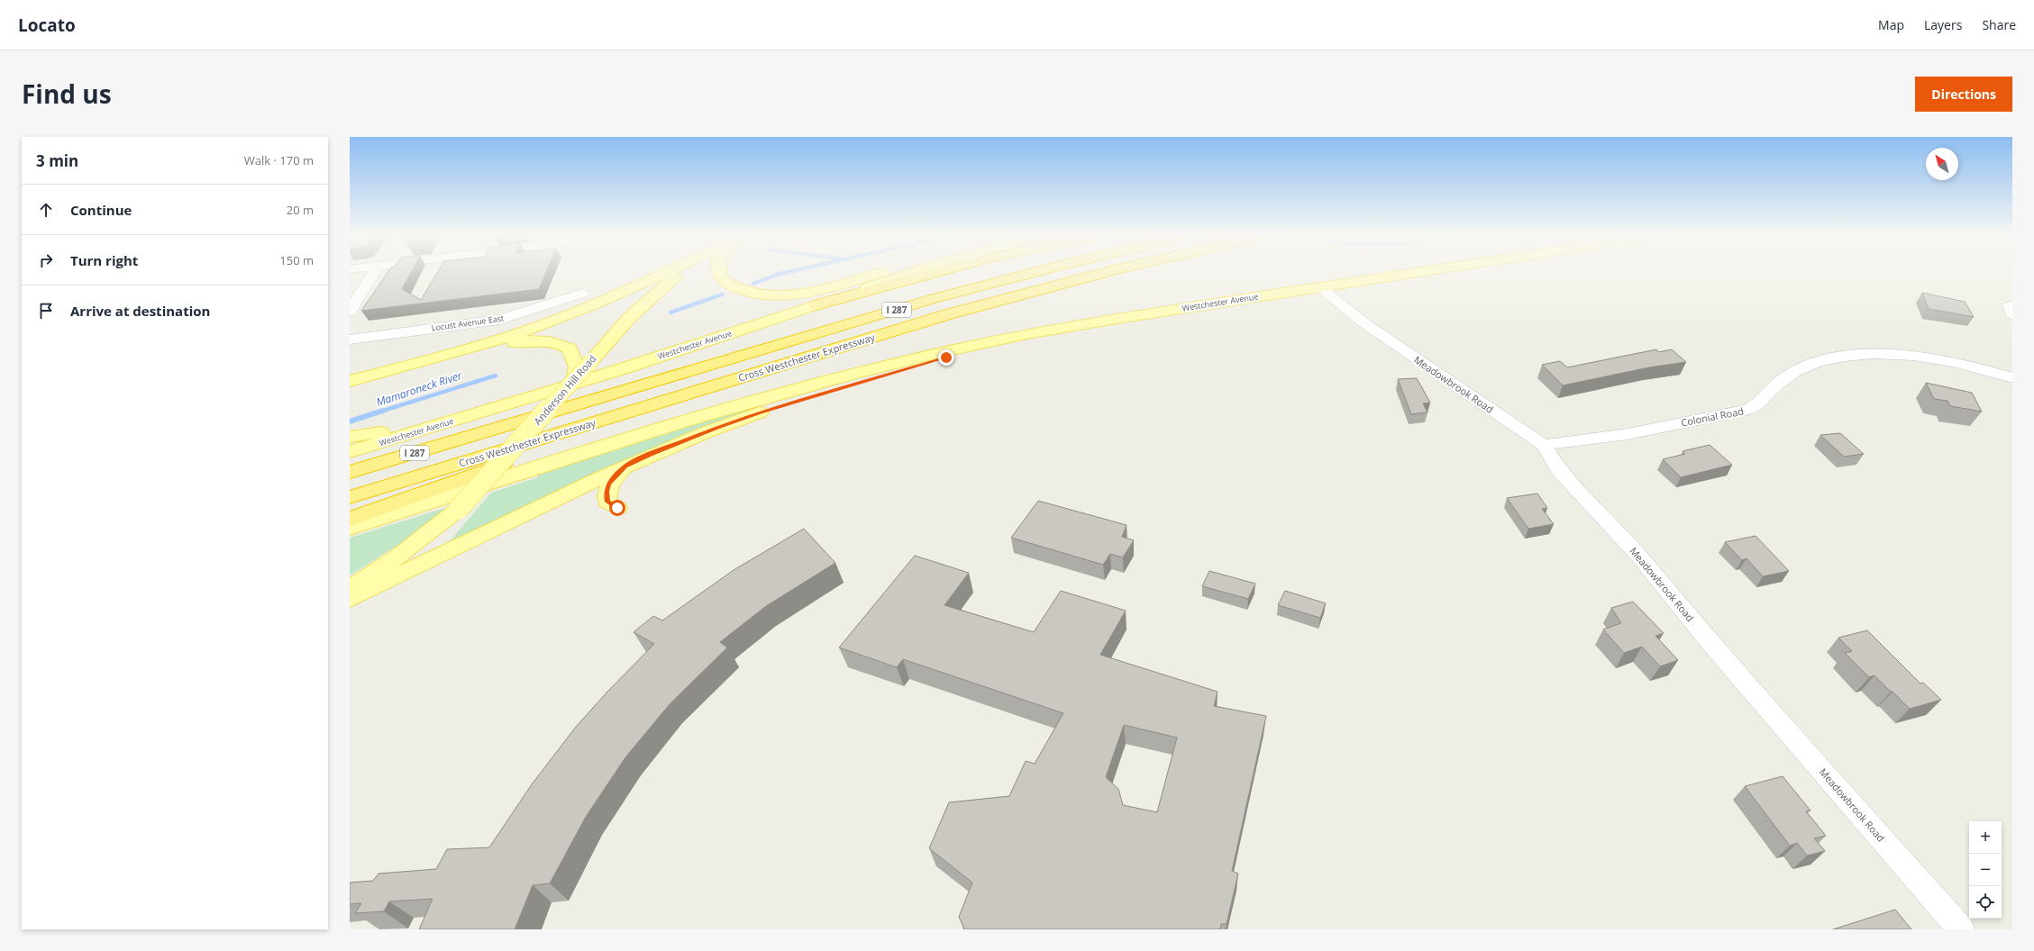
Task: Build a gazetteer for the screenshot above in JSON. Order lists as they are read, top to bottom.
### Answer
{
  "streets": {
    "highway": ["I 287", "Cross Westchester Expressway"],
    "main road": ["Westchester Avenue", "Anderson Hill Road"],
    "street": ["Locust Avenue East", "Meadowbrook Road", "Colonial Road"]
  },
  "crossings": [
    ["Westchester Avenue", "Meadowbrook Road"],
    ["Meadowbrook Road", "Colonial Road"]
  ],
  "water": ["Mamaroneck River"],
  "north": "top left",
  "page": {
    "header": "Locato",
    "nav": ["Map", "Layers", "Share"],
    "title": "Find us",
    "buttons": "Directions",
    "heading": ["3 min", "Walk · 170 m"],
    "list": [
      ["Continue", "20 m"],
      ["Turn right", "150 m"],
      "Arrive at destination"
    ],
    "map_buttons": ["+", "−"]
  }
}
